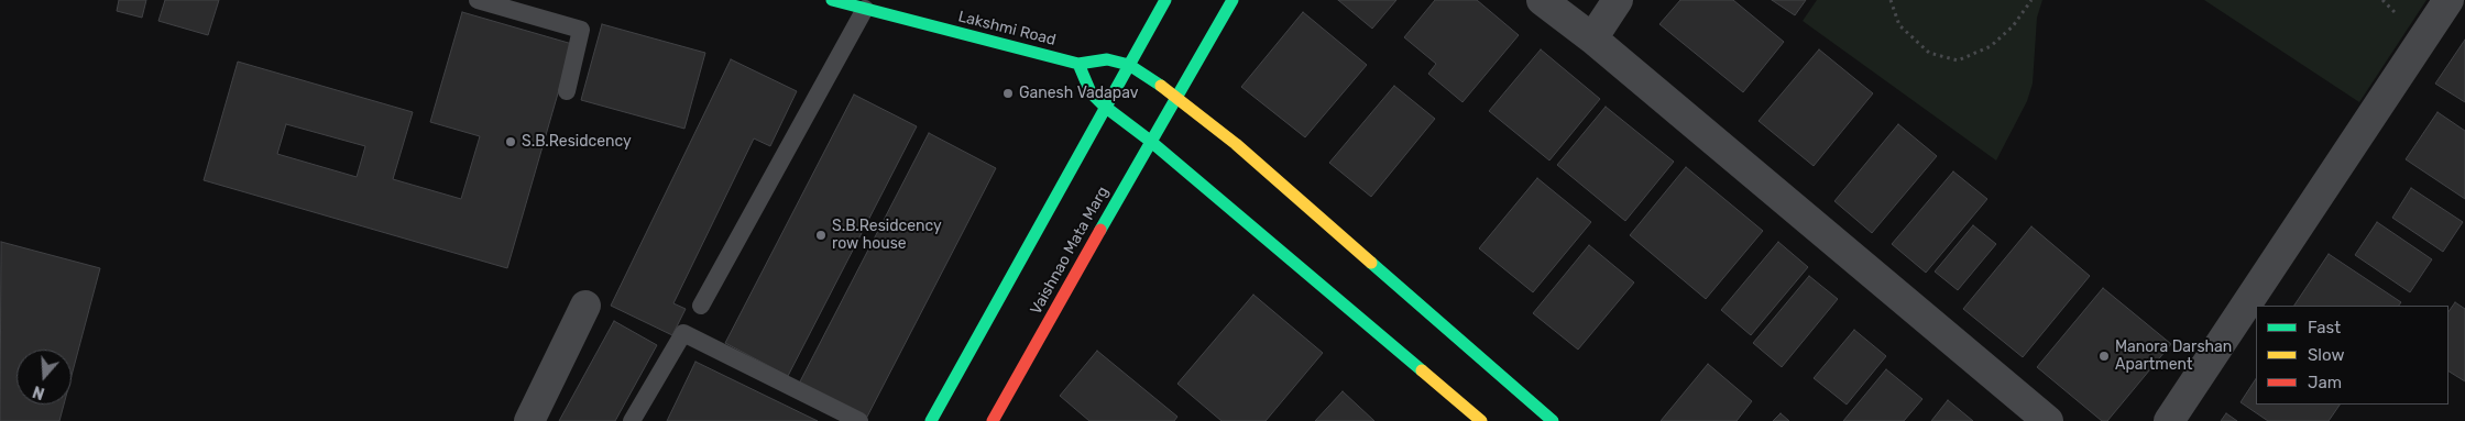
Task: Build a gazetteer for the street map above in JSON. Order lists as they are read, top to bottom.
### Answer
{
  "streets": {
    "main road": ["Lakshmi Road", "Vaishnao Mata Marg"]
  },
  "places": [
    "Ganesh Vadapav",
    "S.B.Residcency",
    "S.B.Residcency row house",
    "Manora Darshan Apartment"
  ],
  "legend": ["Fast", "Slow", "Jam"],
  "north": "bottom"
}
